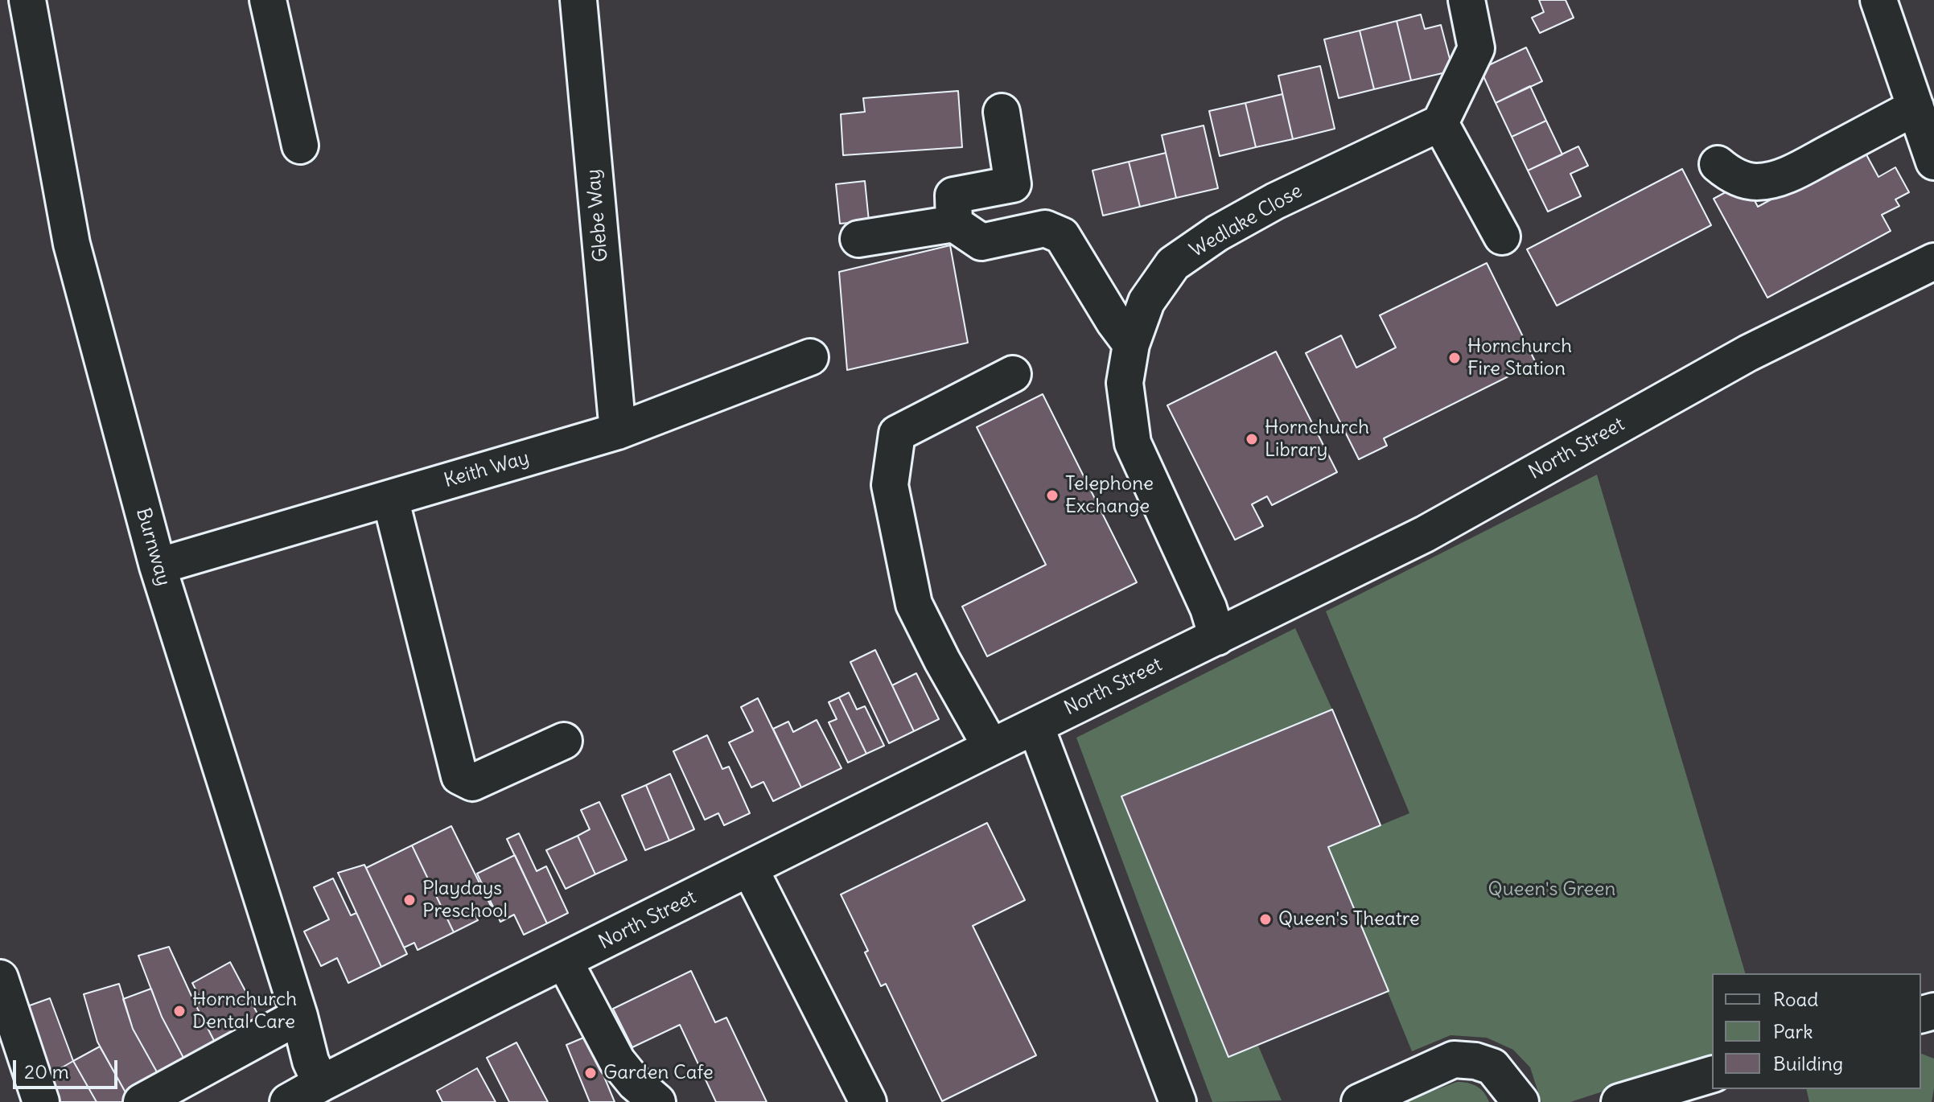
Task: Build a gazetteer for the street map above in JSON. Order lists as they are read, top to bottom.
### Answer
{
  "streets": {
    "street": [
      "Glebe Way",
      "Wedlake Close",
      "North Street",
      "Keith Way",
      "Burnway"
    ]
  },
  "crossings": [
    ["Glebe Way", "Keith Way"],
    ["Wedlake Close", "North Street"],
    ["North Street", "Burnway"],
    ["Keith Way", "Burnway"]
  ],
  "parks": ["Queen's Green"],
  "places": [
    "Hornchurch Fire Station",
    "Hornchurch Library",
    "Telephone Exchange",
    "Playdays Preschool",
    "Queen's Theatre",
    "Hornchurch Dental Care",
    "Garden Cafe"
  ],
  "legend": ["Road", "Park", "Building"],
  "scale_bar": "20 m"
}
